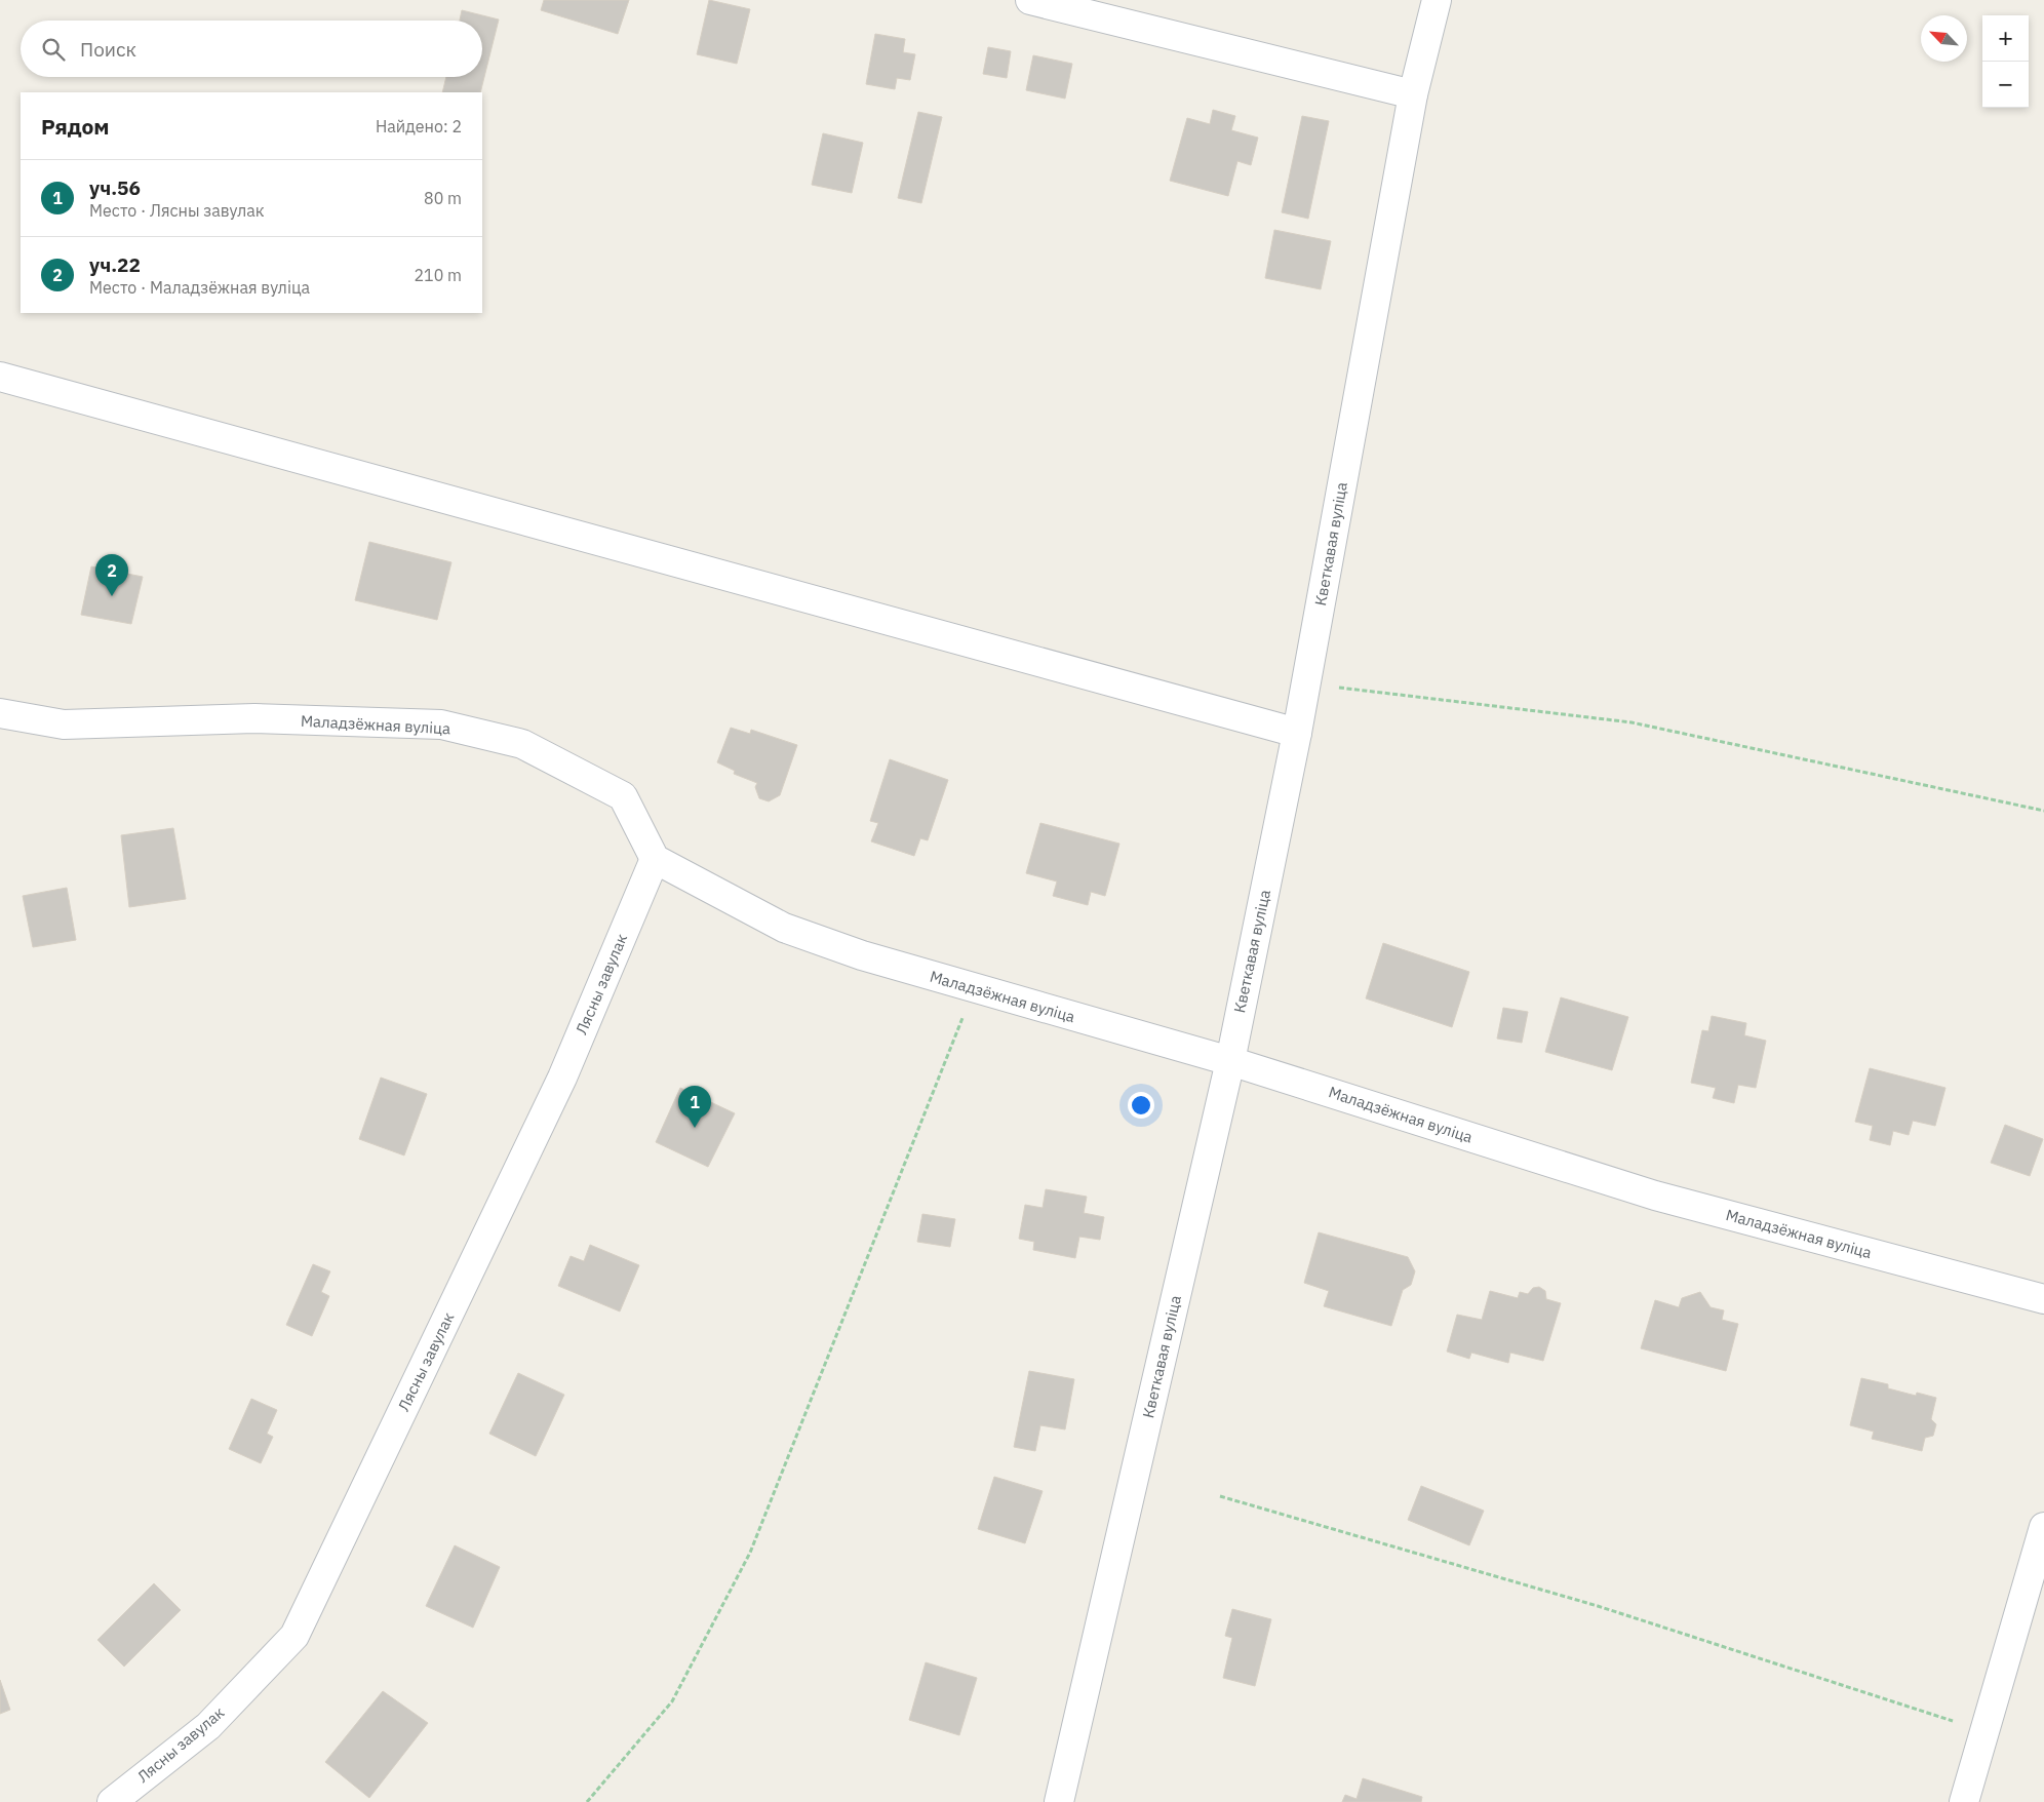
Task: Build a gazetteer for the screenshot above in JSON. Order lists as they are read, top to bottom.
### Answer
{
  "streets": {
    "street": ["Кветкавая вуліца", "Маладзёжная вуліца", "Лясны завулак"]
  },
  "crossings": [
    ["Кветкавая вуліца", "Маладзёжная вуліца"],
    ["Маладзёжная вуліца", "Лясны завулак"]
  ],
  "north": "top left",
  "page": {
    "map_buttons": ["+", "−"],
    "search": "Поиск",
    "heading": ["Рядом", "Найдено: 2"],
    "list": [
      {
        "mark": "1",
        "name": "уч.56",
        "note": "Место · Лясны завулак",
        "value": "80 m"
      },
      {
        "mark": "2",
        "name": "уч.22",
        "note": "Место · Маладзёжная вуліца",
        "value": "210 m"
      }
    ],
    "pins": ["2", "1"]
  }
}
